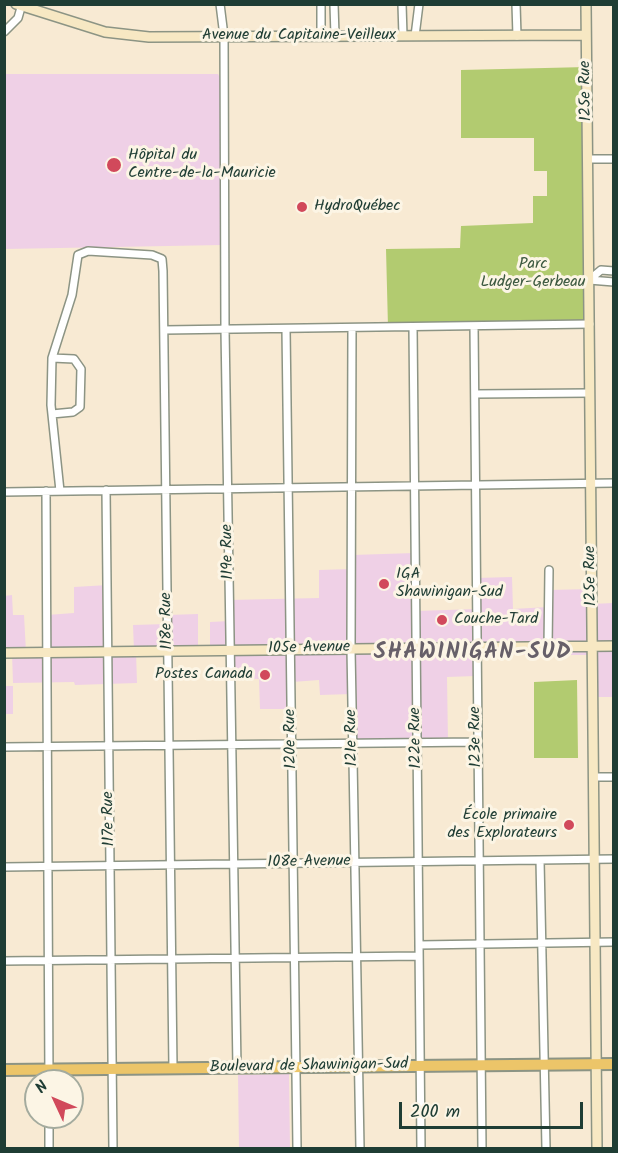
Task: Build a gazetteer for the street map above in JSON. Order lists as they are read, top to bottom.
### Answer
{
  "streets": {
    "main road": ["Boulevard de Shawinigan-Sud"],
    "street": [
      "Avenue du Capitaine-Veilleux",
      "125e Rue",
      "119e Rue",
      "118e Rue",
      "105e Avenue",
      "123e Rue",
      "121e Rue",
      "122e Rue",
      "120e Rue",
      "117e Rue",
      "108e Avenue"
    ]
  },
  "crossings": [
    ["Avenue du Capitaine-Veilleux", "125e Rue"],
    ["Avenue du Capitaine-Veilleux", "119e Rue"],
    ["125e Rue", "105e Avenue"],
    ["125e Rue", "108e Avenue"],
    ["125e Rue", "Boulevard de Shawinigan-Sud"],
    ["119e Rue", "105e Avenue"],
    ["119e Rue", "108e Avenue"],
    ["119e Rue", "Boulevard de Shawinigan-Sud"],
    ["118e Rue", "105e Avenue"],
    ["118e Rue", "108e Avenue"],
    ["118e Rue", "Boulevard de Shawinigan-Sud"],
    ["105e Avenue", "123e Rue"],
    ["105e Avenue", "121e Rue"],
    ["105e Avenue", "122e Rue"],
    ["105e Avenue", "120e Rue"],
    ["105e Avenue", "117e Rue"],
    ["123e Rue", "108e Avenue"],
    ["123e Rue", "Boulevard de Shawinigan-Sud"],
    ["121e Rue", "108e Avenue"],
    ["121e Rue", "Boulevard de Shawinigan-Sud"],
    ["122e Rue", "108e Avenue"],
    ["122e Rue", "Boulevard de Shawinigan-Sud"],
    ["120e Rue", "108e Avenue"],
    ["120e Rue", "Boulevard de Shawinigan-Sud"],
    ["117e Rue", "108e Avenue"],
    ["117e Rue", "Boulevard de Shawinigan-Sud"]
  ],
  "districts": ["SHAWINIGAN-SUD"],
  "parks": ["Parc Ludger-Gerbeau"],
  "places": [
    "Hôpital du Centre-de-la-Mauricie",
    "HydroQuébec",
    "IGA Shawinigan-Sud",
    "Couche-Tard",
    "Postes Canada",
    "École primaire des Explorateurs"
  ],
  "scale_bar": "200 m",
  "north": "top left"
}
